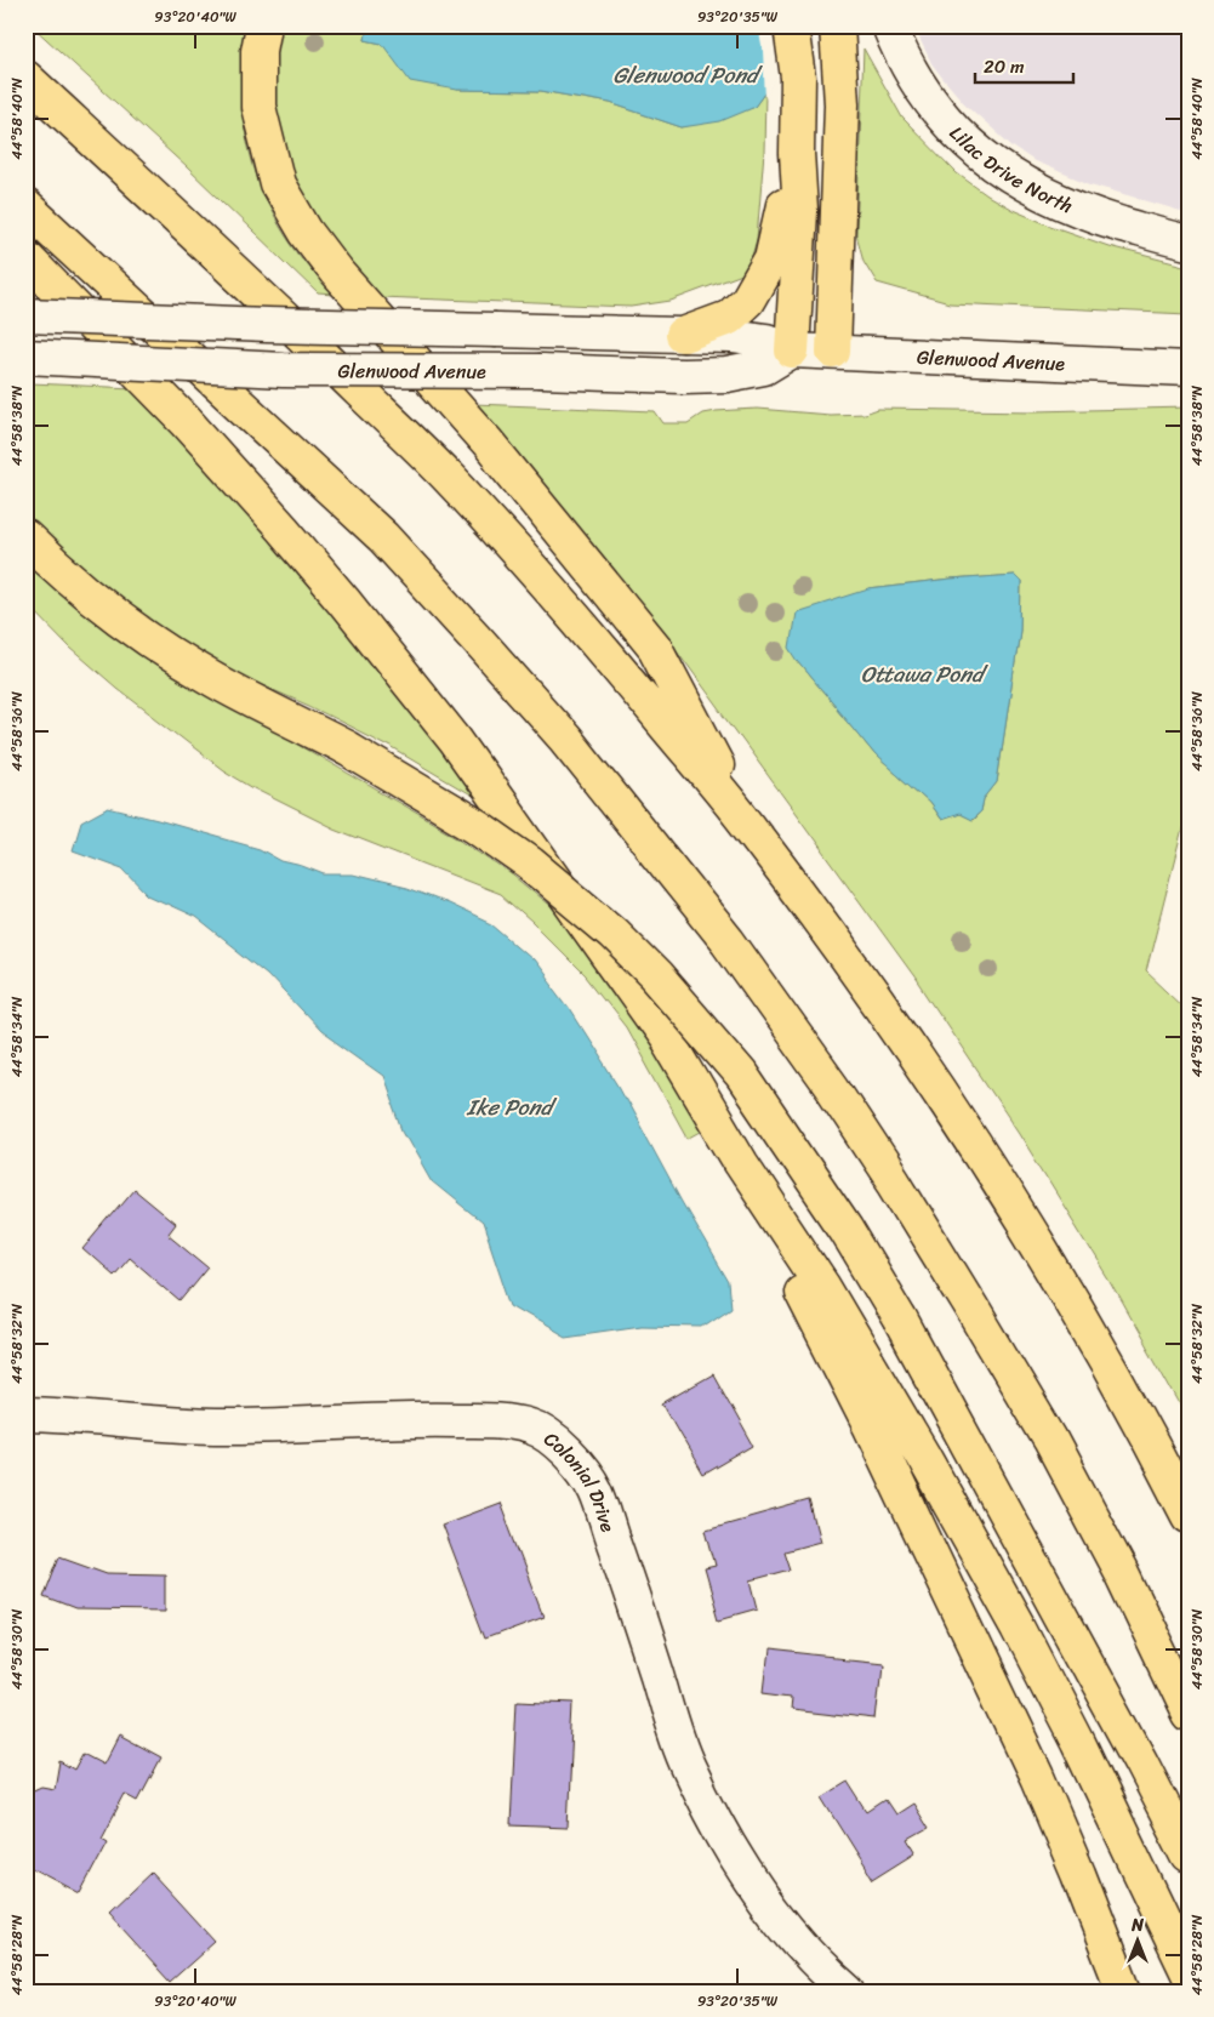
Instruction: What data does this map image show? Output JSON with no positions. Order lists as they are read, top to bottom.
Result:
{
  "streets": {
    "street": ["Lilac Drive North", "Glenwood Avenue", "Colonial Drive"]
  },
  "water": ["Glenwood Pond", "Ottawa Pond", "Ike Pond"],
  "scale_bar": "20 m",
  "north": "top",
  "coordinates": [
    "93°20'40\"W",
    "93°20'35\"W",
    "44°58'40\"N",
    "44°58'38\"N",
    "44°58'36\"N",
    "44°58'34\"N",
    "44°58'32\"N",
    "44°58'30\"N",
    "44°58'28\"N"
  ]
}
